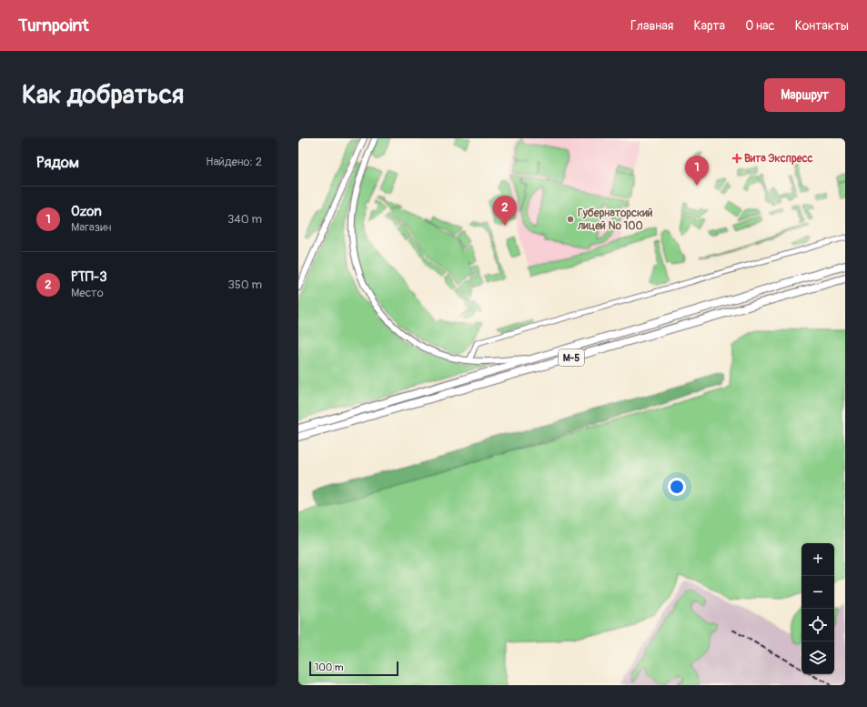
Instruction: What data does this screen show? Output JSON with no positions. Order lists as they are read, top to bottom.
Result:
{
  "streets": {
    "highway": ["М-5"]
  },
  "places": {
    "health": ["Вита Экспресс"],
    "other": ["Губернаторский лицей № 100"]
  },
  "scale_bar": "100 m",
  "page": {
    "header": "Turnpoint",
    "nav": [
      "Главная",
      "Карта",
      "О нас",
      "Контакты"
    ],
    "buttons": "Маршрут",
    "title": "Как добраться",
    "heading": ["Рядом", "Найдено: 2"],
    "pins": ["1", "2"],
    "list": [
      {
        "mark": "1",
        "name": "Ozon",
        "note": "Магазин",
        "value": "340 m"
      },
      {
        "mark": "2",
        "name": "РТП-3",
        "note": "Место",
        "value": "350 m"
      }
    ],
    "map_buttons": ["+", "−"],
    "scale": "100 m"
  }
}
